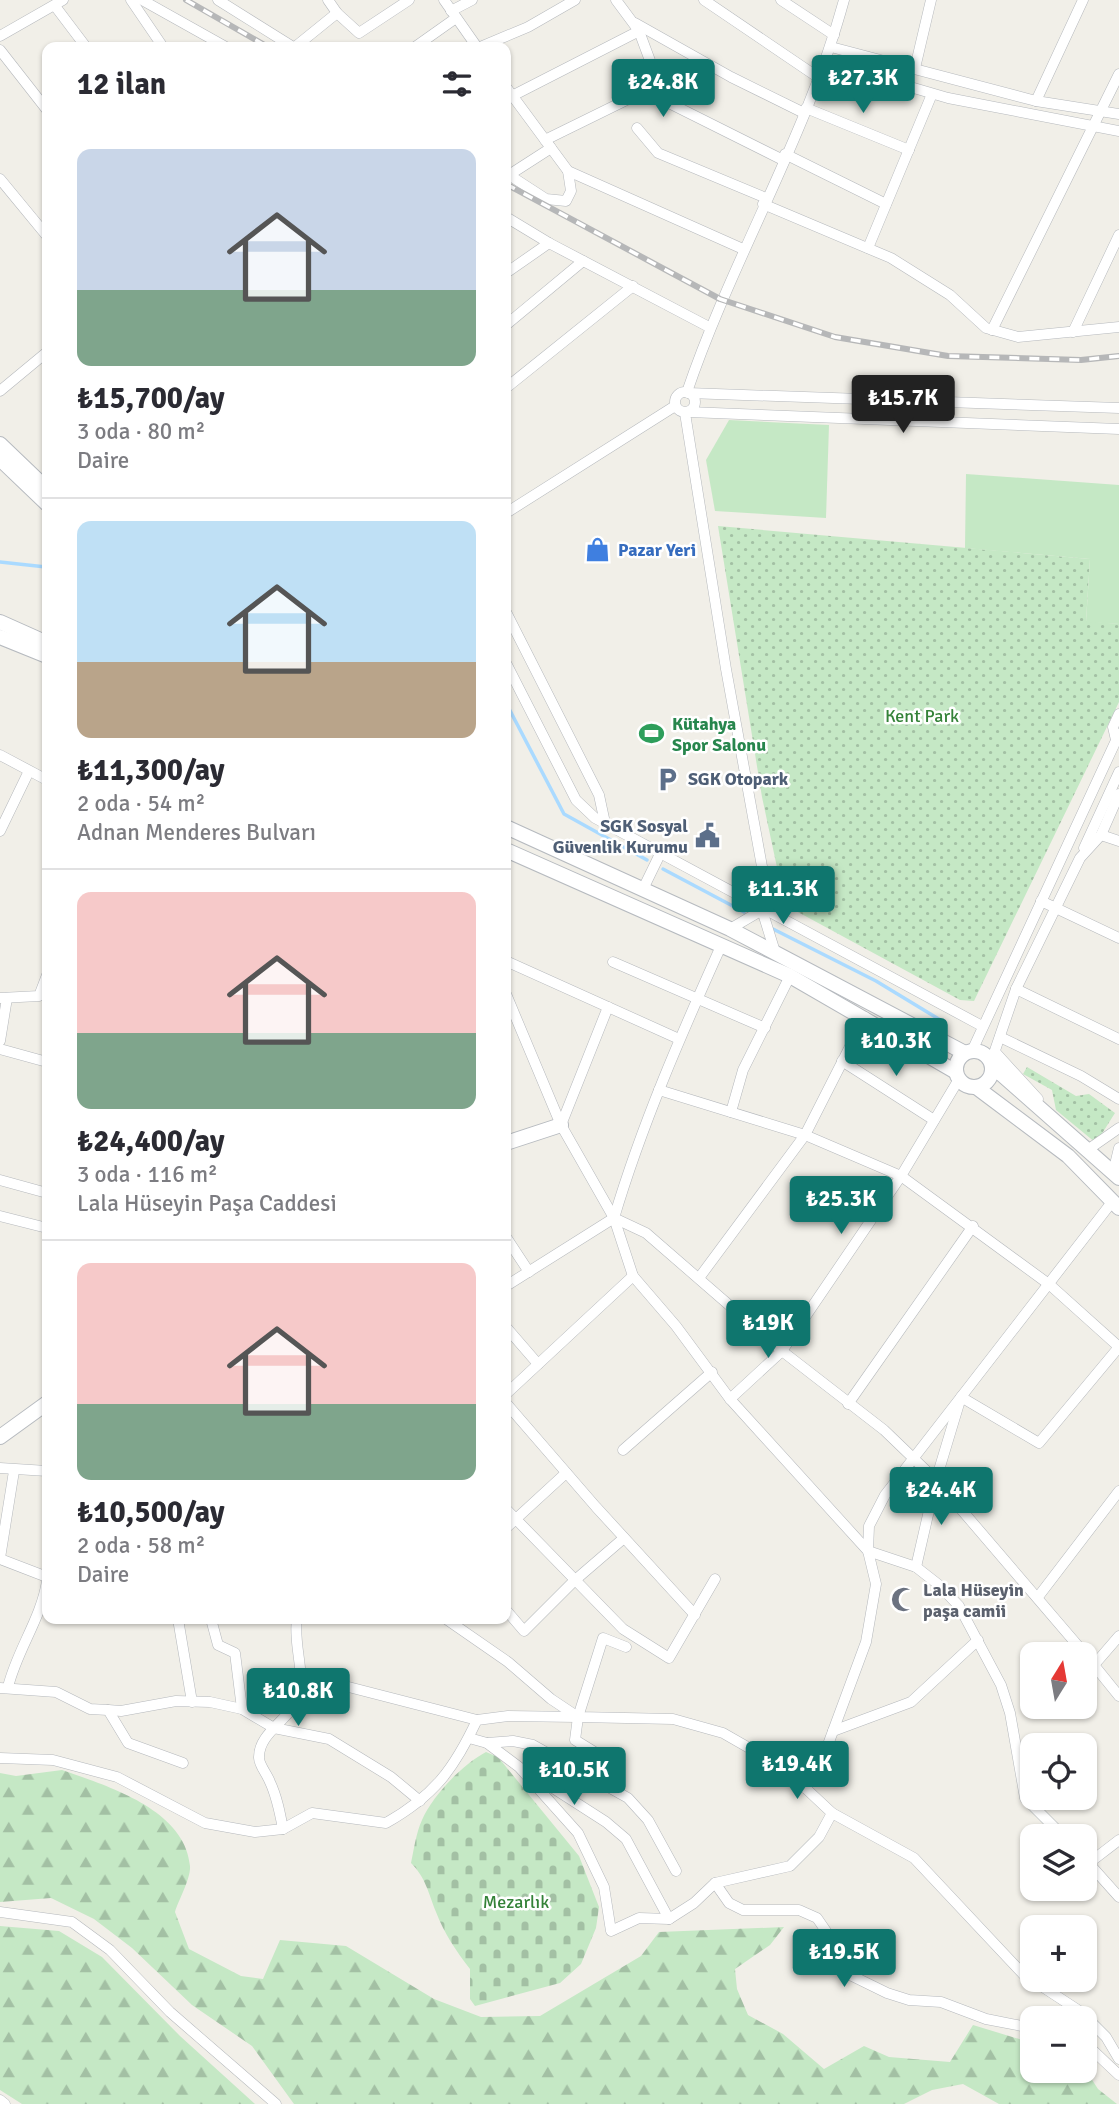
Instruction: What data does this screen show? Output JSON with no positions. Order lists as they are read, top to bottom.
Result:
{
  "parks": ["Kent Park", "Mezarlık"],
  "places": {
    "shop": ["Pazar Yeri"],
    "sports": ["Kütahya Spor Salonu"],
    "parking": ["SGK Otopark"],
    "public building": ["SGK Sosyal Güvenlik Kurumu"],
    "mosque": ["Lala Hüseyin paşa camii"]
  },
  "north": "top",
  "page": {
    "heading": "12 ilan",
    "price": [
      "₺27.3K",
      "₺24.8K",
      "₺15.7K",
      "₺11.3K",
      "₺10.3K",
      "₺25.3K",
      "₺19K",
      "₺24.4K",
      "₺10.8K",
      "₺19.4K",
      "₺10.5K",
      "₺19.5K"
    ],
    "list": [
      {
        "name": "₺15,700/ay",
        "note": "3 oda · 80 m² · Daire"
      },
      {
        "name": "₺11,300/ay",
        "note": "2 oda · 54 m² · Adnan Menderes Bulvarı"
      },
      {
        "name": "₺24,400/ay",
        "note": "3 oda · 116 m² · Lala Hüseyin Paşa Caddesi"
      },
      {
        "name": "₺10,500/ay",
        "note": "2 oda · 58 m² · Daire"
      }
    ],
    "map_buttons": ["+", "−"]
  }
}
